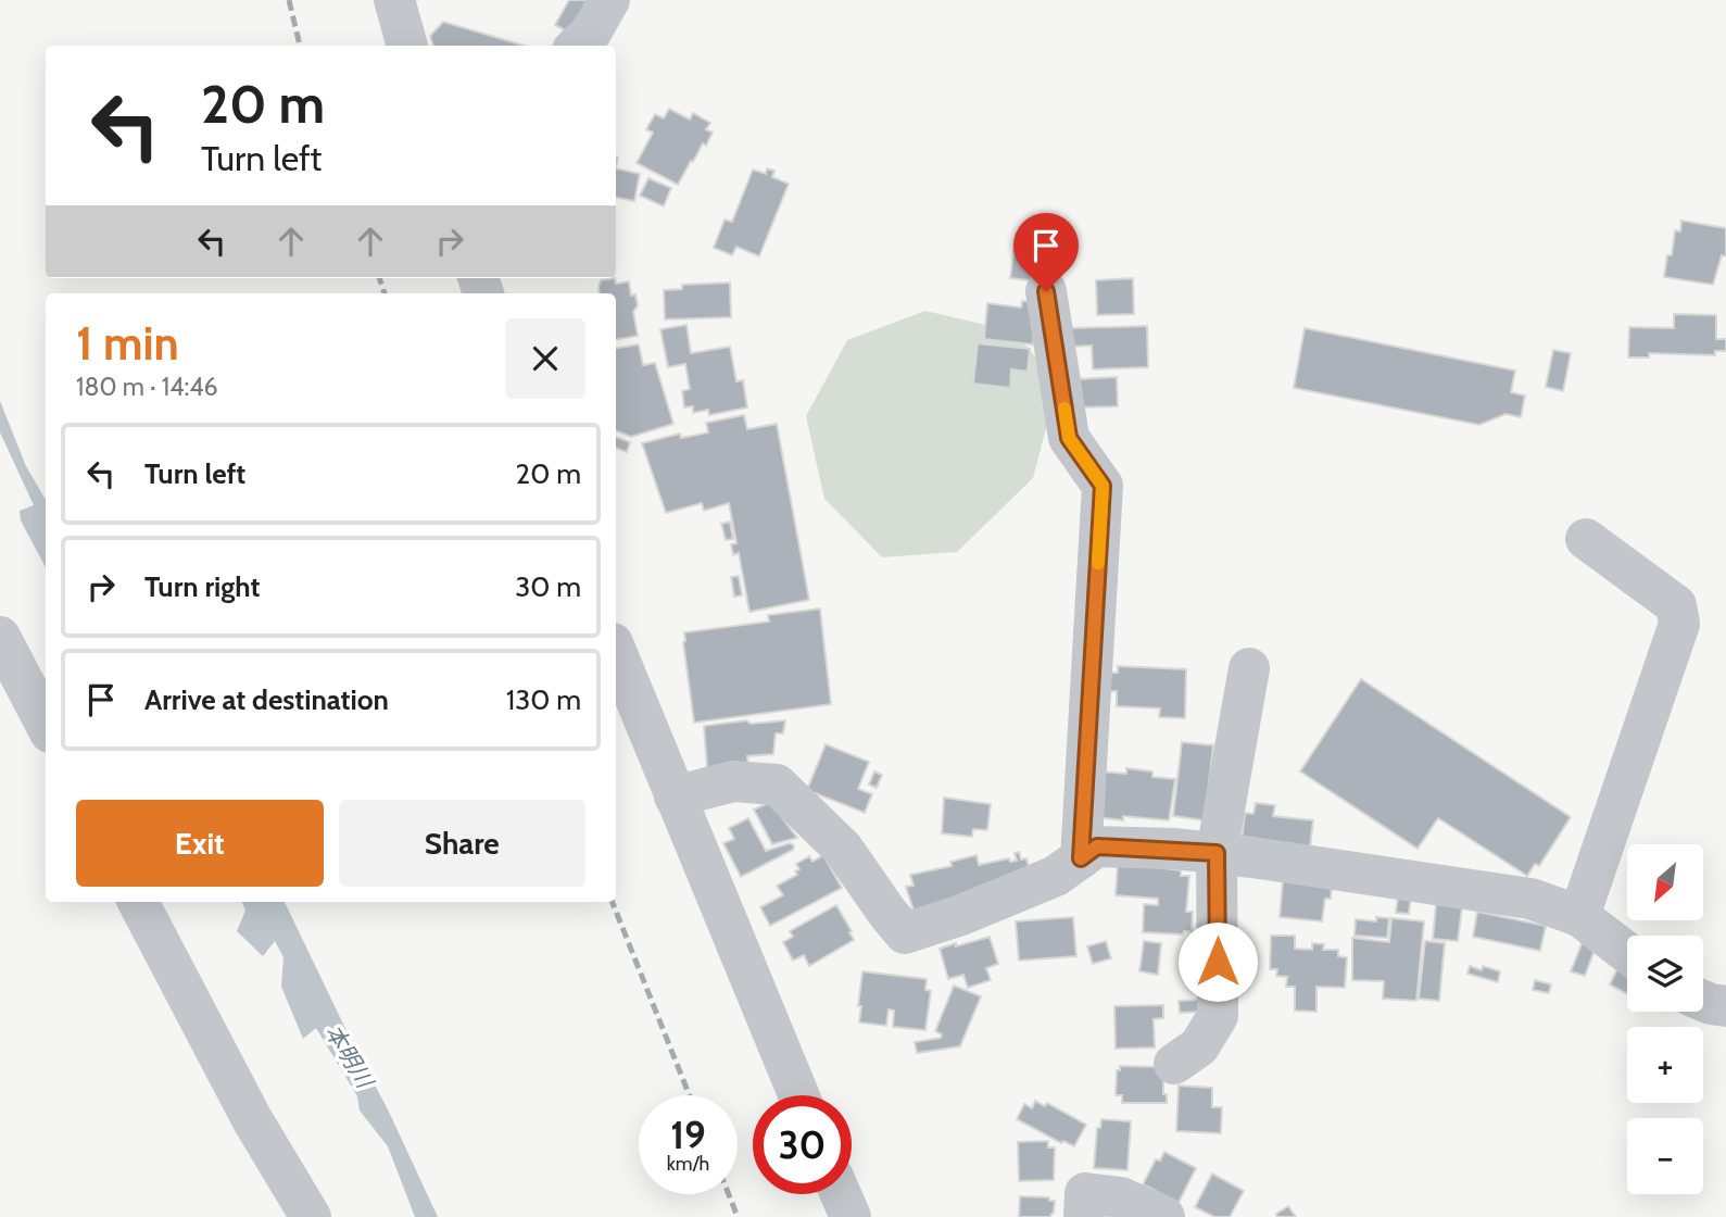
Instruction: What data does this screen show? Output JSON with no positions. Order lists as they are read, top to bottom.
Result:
{
  "water": ["本明川"],
  "north": "bottom left",
  "page": {
    "turn": ["20 m", "Turn left"],
    "heading": ["1 min", "180 m · 14:46"],
    "list": [
      {
        "name": "Turn left",
        "value": "20 m"
      },
      {
        "name": "Turn right",
        "value": "30 m"
      },
      {
        "name": "Arrive at destination",
        "value": "130 m"
      }
    ],
    "buttons": ["Exit", "Share"],
    "map_buttons": ["+", "−"],
    "speed": "19 km/h",
    "limit": "30"
  }
}
